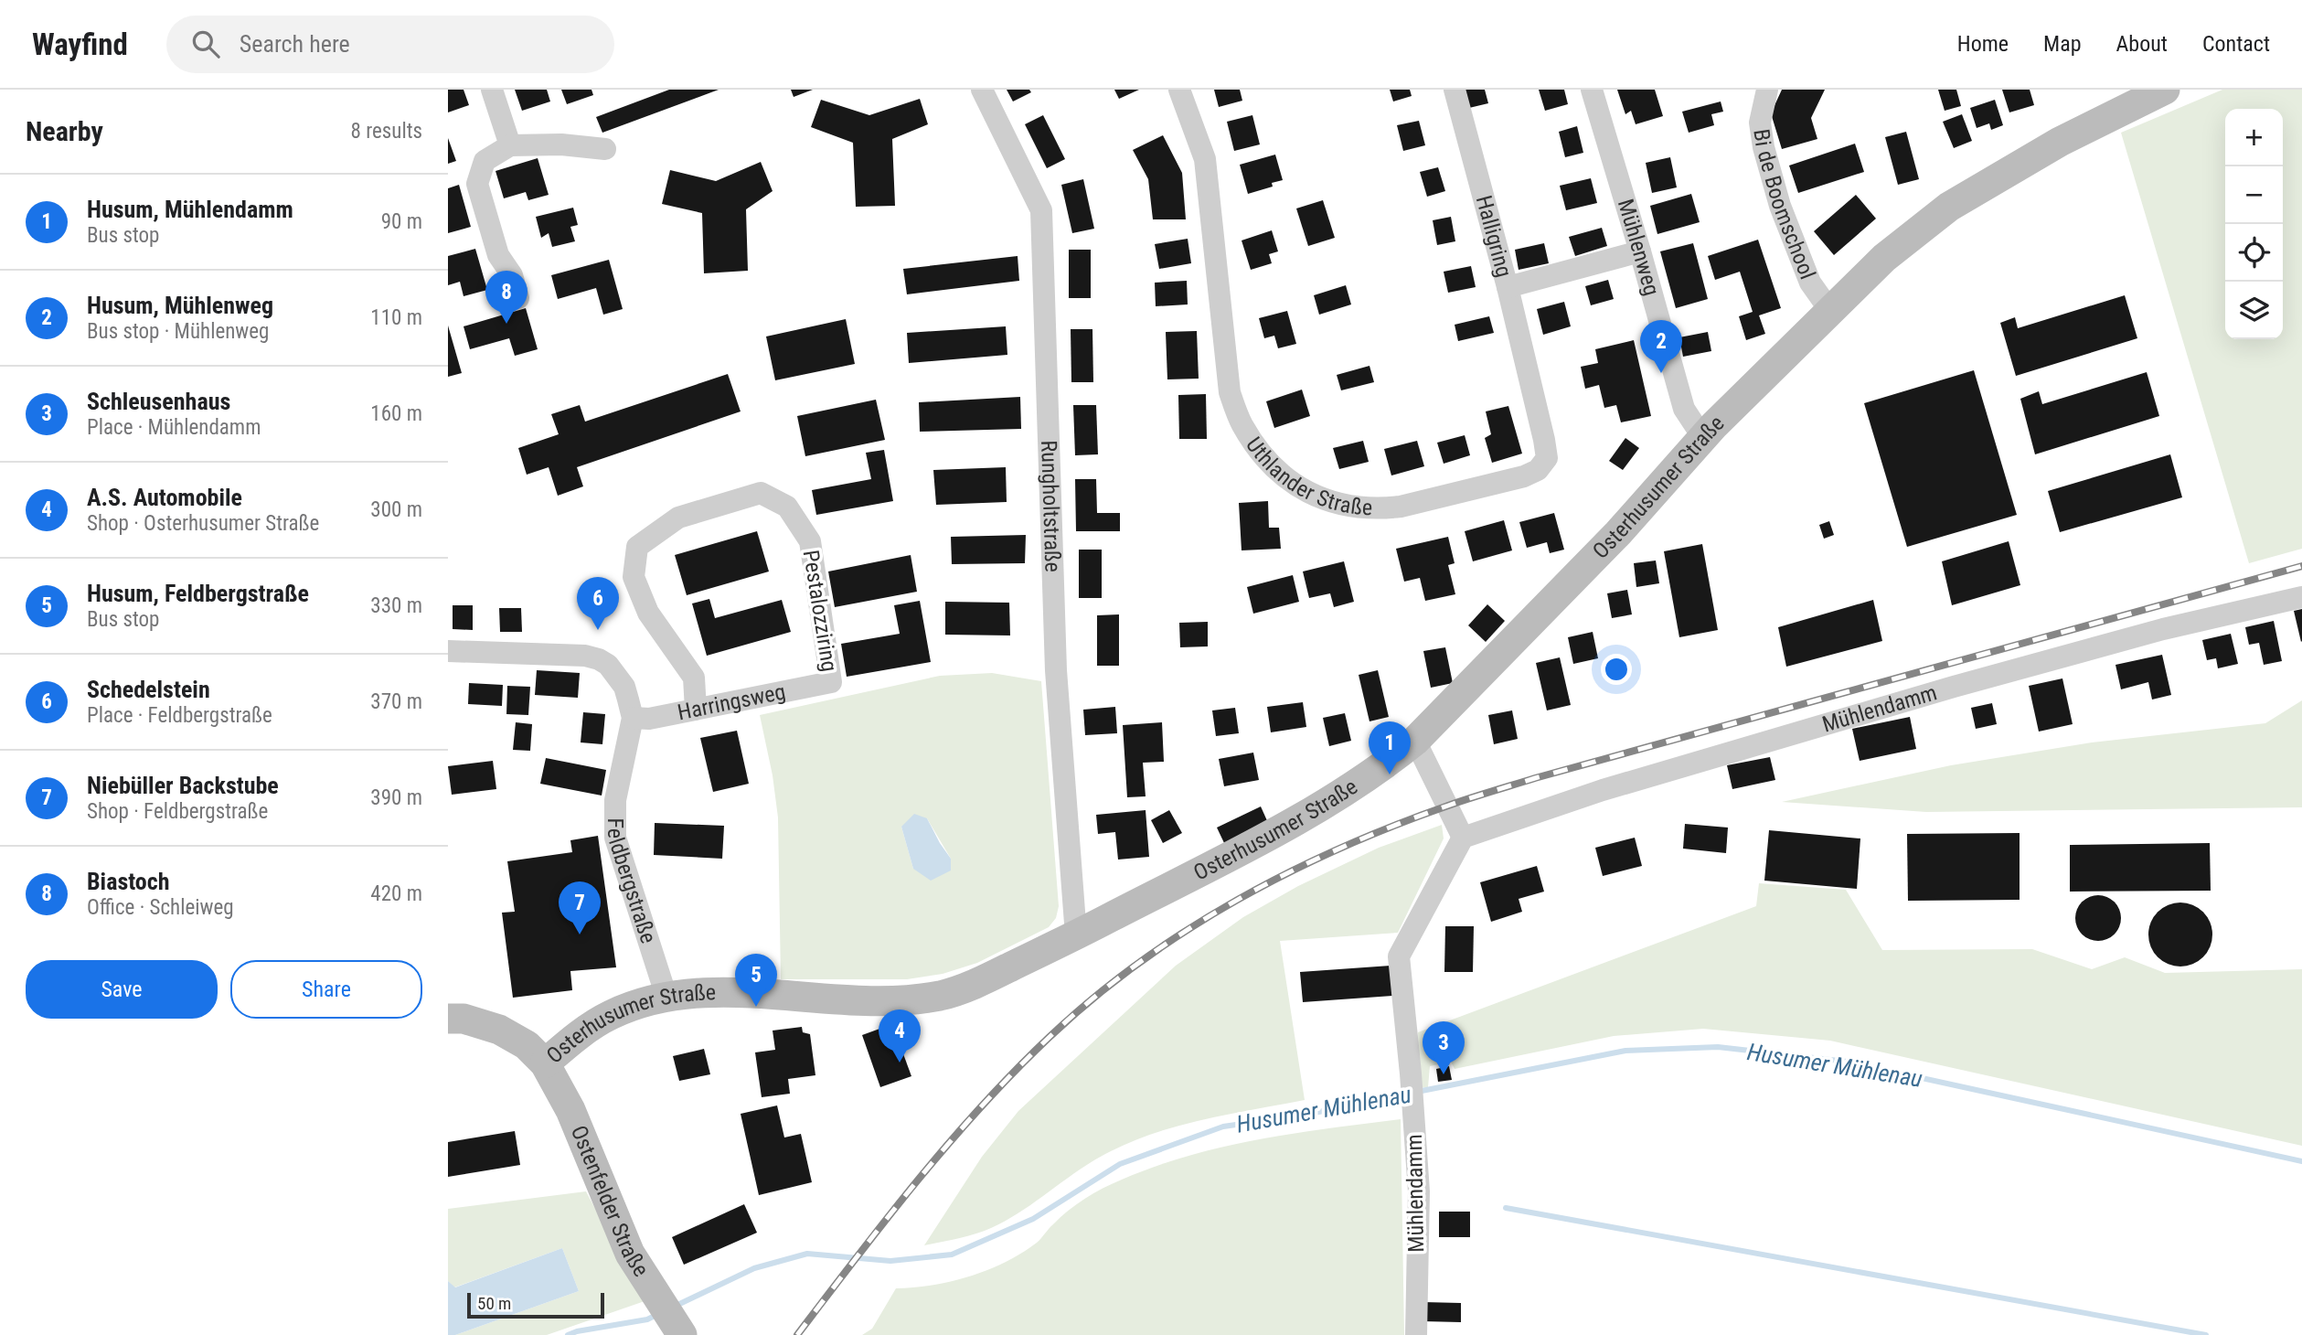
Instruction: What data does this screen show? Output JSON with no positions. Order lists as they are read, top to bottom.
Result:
{
  "streets": {
    "street": [
      "Bi de Boomschool",
      "Halligring",
      "Mühlenweg",
      "Uthlander Straße",
      "Osterhusumer Straße",
      "Rungholtstraße",
      "Pestalozziring",
      "Harringsweg",
      "Mühlendamm",
      "Feldbergstraße",
      "Ostenfelder Straße"
    ]
  },
  "crossings": [
    ["Bi de Boomschool", "Osterhusumer Straße"],
    ["Halligring", "Mühlenweg"],
    ["Halligring", "Uthlander Straße"],
    ["Mühlenweg", "Osterhusumer Straße"],
    ["Osterhusumer Straße", "Rungholtstraße"],
    ["Osterhusumer Straße", "Feldbergstraße"],
    ["Osterhusumer Straße", "Ostenfelder Straße"],
    ["Pestalozziring", "Harringsweg"],
    ["Harringsweg", "Feldbergstraße"]
  ],
  "water": ["Husumer Mühlenau"],
  "scale_bar": "50 m",
  "page": {
    "header": "Wayfind",
    "search": "Search here",
    "nav": [
      "Home",
      "Map",
      "About",
      "Contact"
    ],
    "heading": ["Nearby", "8 results"],
    "map_buttons": ["+", "−"],
    "list": [
      {
        "mark": "1",
        "name": "Husum, Mühlendamm",
        "note": "Bus stop",
        "value": "90 m"
      },
      {
        "mark": "2",
        "name": "Husum, Mühlenweg",
        "note": "Bus stop · Mühlenweg",
        "value": "110 m"
      },
      {
        "mark": "3",
        "name": "Schleusenhaus",
        "note": "Place · Mühlendamm",
        "value": "160 m"
      },
      {
        "mark": "4",
        "name": "A.S. Automobile",
        "note": "Shop · Osterhusumer Straße",
        "value": "300 m"
      },
      {
        "mark": "5",
        "name": "Husum, Feldbergstraße",
        "note": "Bus stop",
        "value": "330 m"
      },
      {
        "mark": "6",
        "name": "Schedelstein",
        "note": "Place · Feldbergstraße",
        "value": "370 m"
      },
      {
        "mark": "7",
        "name": "Niebüller Backstube",
        "note": "Shop · Feldbergstraße",
        "value": "390 m"
      },
      {
        "mark": "8",
        "name": "Biastoch",
        "note": "Office · Schleiweg",
        "value": "420 m"
      }
    ],
    "pins": [
      "8",
      "2",
      "6",
      "1",
      "7",
      "5",
      "4",
      "3"
    ],
    "buttons": ["Save", "Share"],
    "scale": "50 m"
  }
}
